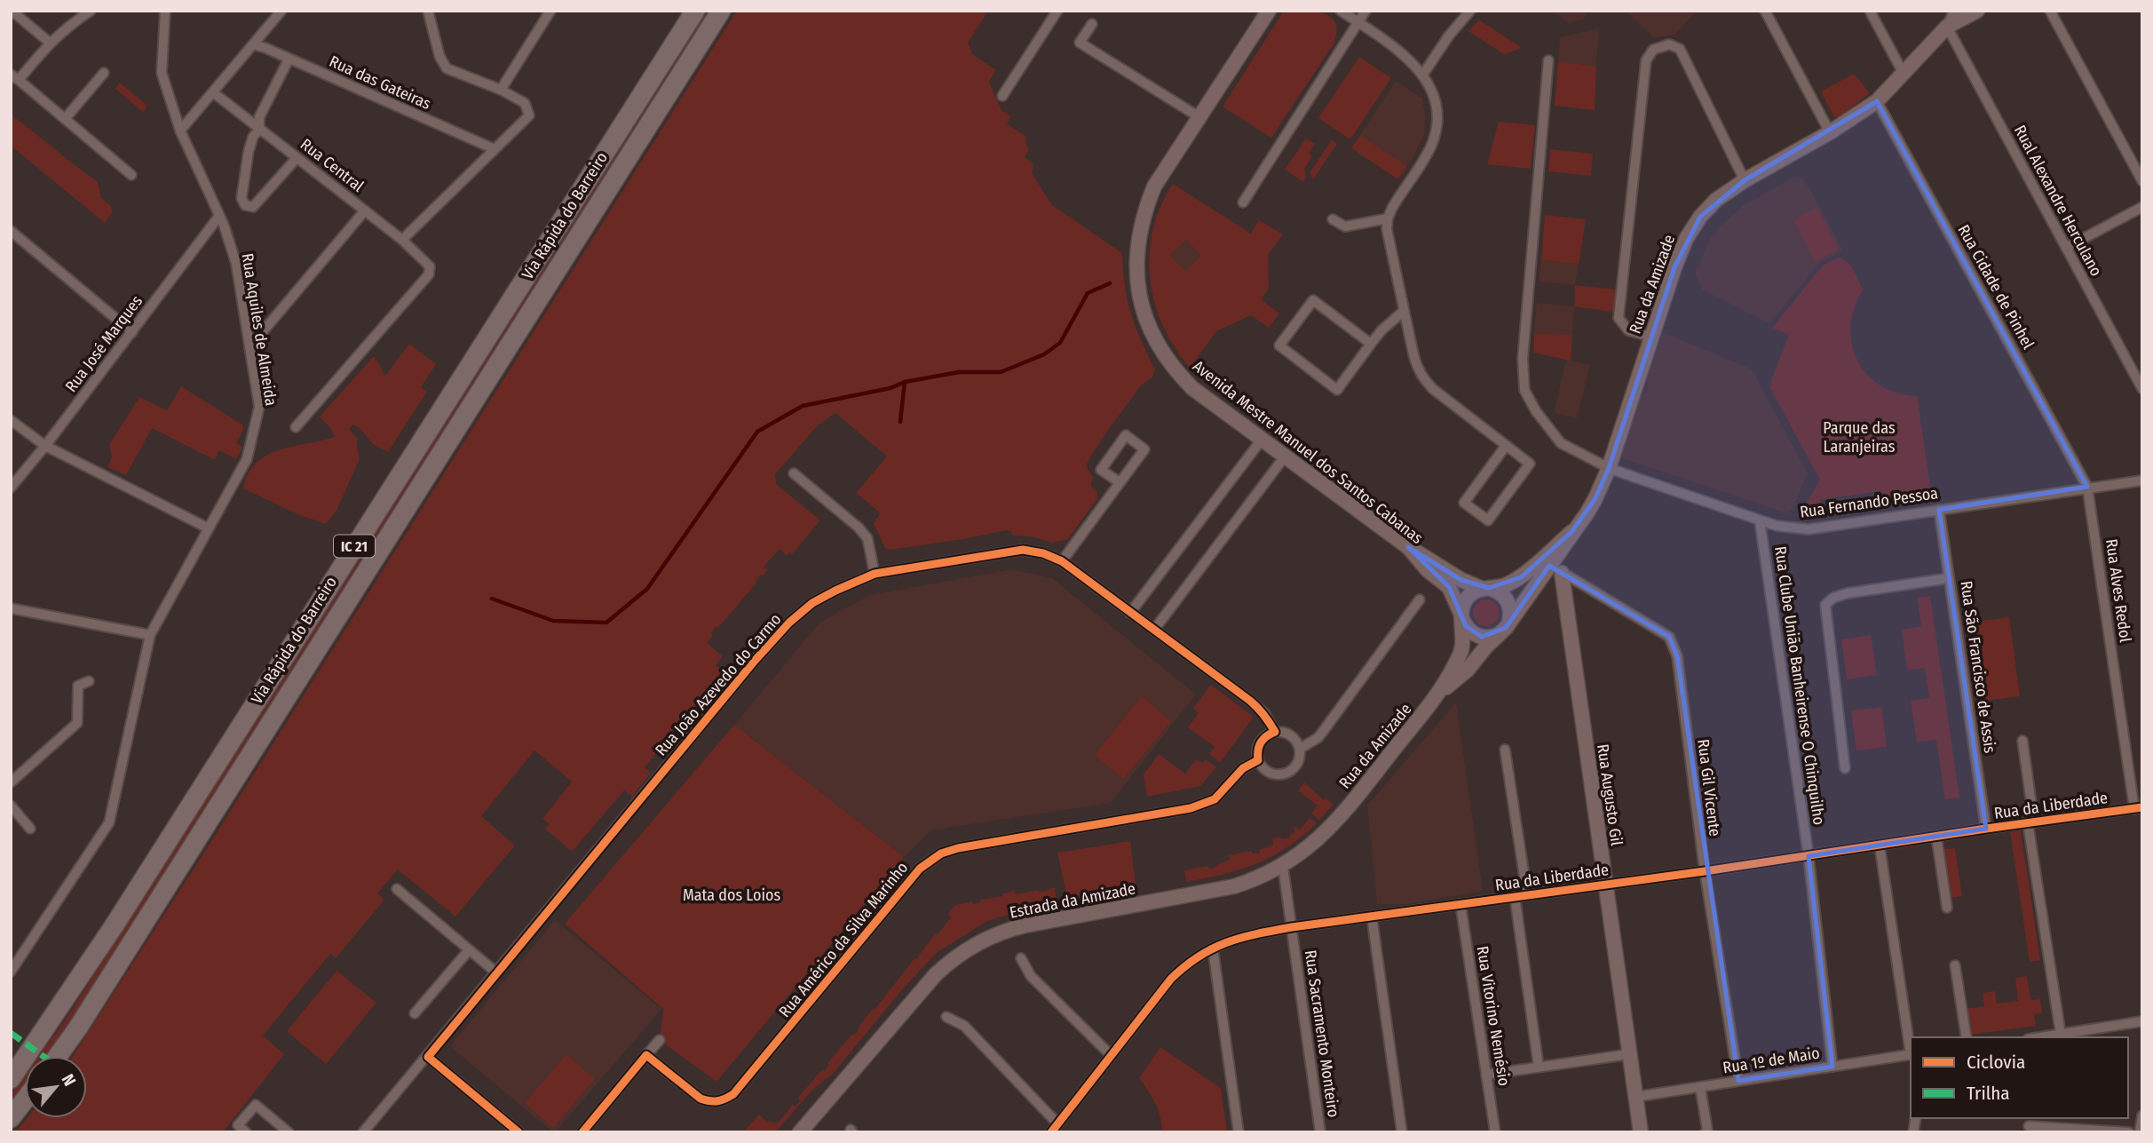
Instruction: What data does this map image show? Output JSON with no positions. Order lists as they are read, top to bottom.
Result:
{
  "streets": {
    "highway": ["Via Rápida do Barreiro", "IC 21"],
    "street": [
      "Rua das Gateiras",
      "Rua Central",
      "Rual Alexandre Herculano",
      "Rua da Amizade",
      "Rua Cidade de Pinhel",
      "Rua Aquiles de Almeida",
      "Rua José Marques",
      "Avenida Mestre Manuel dos Santos Cabanas",
      "Rua Fernando Pessoa",
      "Rua Alves Redol",
      "Rua São Francisco de Assis",
      "Rua João Azevedo do Carmo",
      "Rua Clube União Banheirense O Chinquilho",
      "Rua Gil Vicente",
      "Rua Augusto Gil",
      "Rua da Liberdade",
      "Estrada da Amizade",
      "Rua Américo da Silva Marinho",
      "Rua Vitorino Nemésio",
      "Rua Sacramento Monteiro",
      "Rua 1º de Maio"
    ]
  },
  "crossings": [
    ["Rual Alexandre Herculano", "Rua da Amizade"],
    ["Rua da Amizade", "Rua Cidade de Pinhel"],
    ["Rua da Amizade", "Avenida Mestre Manuel dos Santos Cabanas"],
    ["Rua da Amizade", "Rua Fernando Pessoa"],
    ["Rua da Amizade", "Rua Gil Vicente"],
    ["Rua da Amizade", "Rua Augusto Gil"],
    ["Rua da Amizade", "Estrada da Amizade"],
    ["Rua Cidade de Pinhel", "Rua Fernando Pessoa"],
    ["Rua Cidade de Pinhel", "Rua Alves Redol"],
    ["Rua Aquiles de Almeida", "Rua José Marques"],
    ["Rua Fernando Pessoa", "Rua Alves Redol"],
    ["Rua Fernando Pessoa", "Rua São Francisco de Assis"],
    ["Rua Fernando Pessoa", "Rua Clube União Banheirense O Chinquilho"],
    ["Rua Alves Redol", "Rua da Liberdade"],
    ["Rua São Francisco de Assis", "Rua da Liberdade"],
    ["Rua João Azevedo do Carmo", "Rua Américo da Silva Marinho"],
    ["Rua Clube União Banheirense O Chinquilho", "Rua da Liberdade"],
    ["Rua Clube União Banheirense O Chinquilho", "Rua 1º de Maio"],
    ["Rua Gil Vicente", "Rua Augusto Gil"],
    ["Rua Gil Vicente", "Rua da Liberdade"],
    ["Rua Gil Vicente", "Rua 1º de Maio"],
    ["Rua Augusto Gil", "Rua da Liberdade"],
    ["Rua Augusto Gil", "Rua 1º de Maio"],
    ["Rua da Liberdade", "Rua Vitorino Nemésio"],
    ["Rua da Liberdade", "Rua Sacramento Monteiro"],
    ["Estrada da Amizade", "Rua Sacramento Monteiro"]
  ],
  "parks": ["Parque das Laranjeiras", "Mata dos Loios"],
  "legend": ["Ciclovia", "Trilha"],
  "north": "top right"
}
